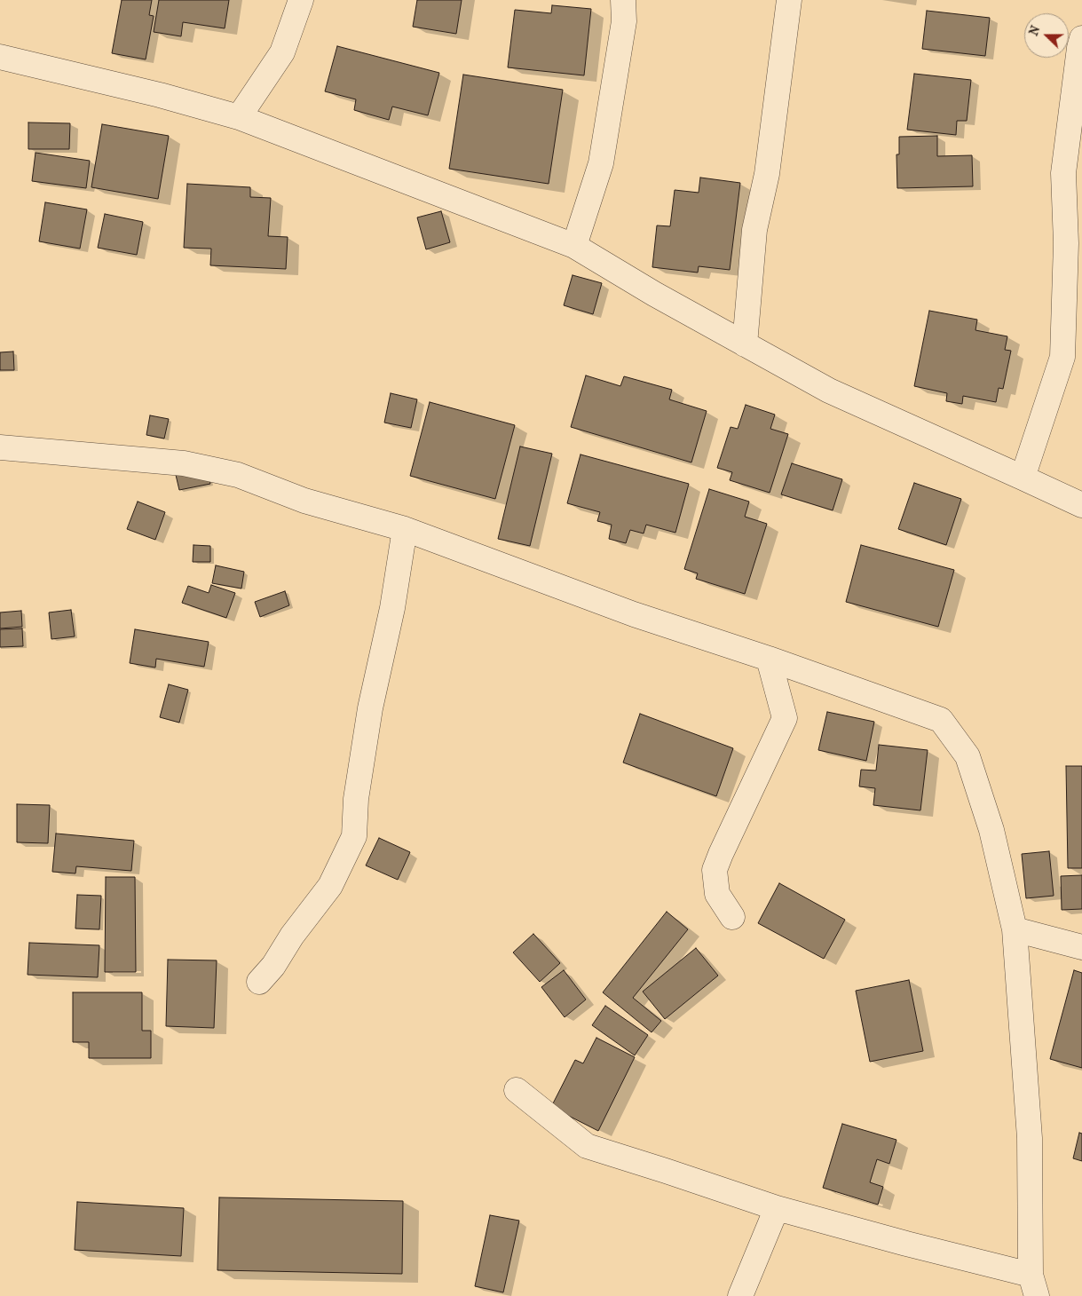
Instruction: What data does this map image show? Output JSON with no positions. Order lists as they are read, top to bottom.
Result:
{
  "north": "left"
}
